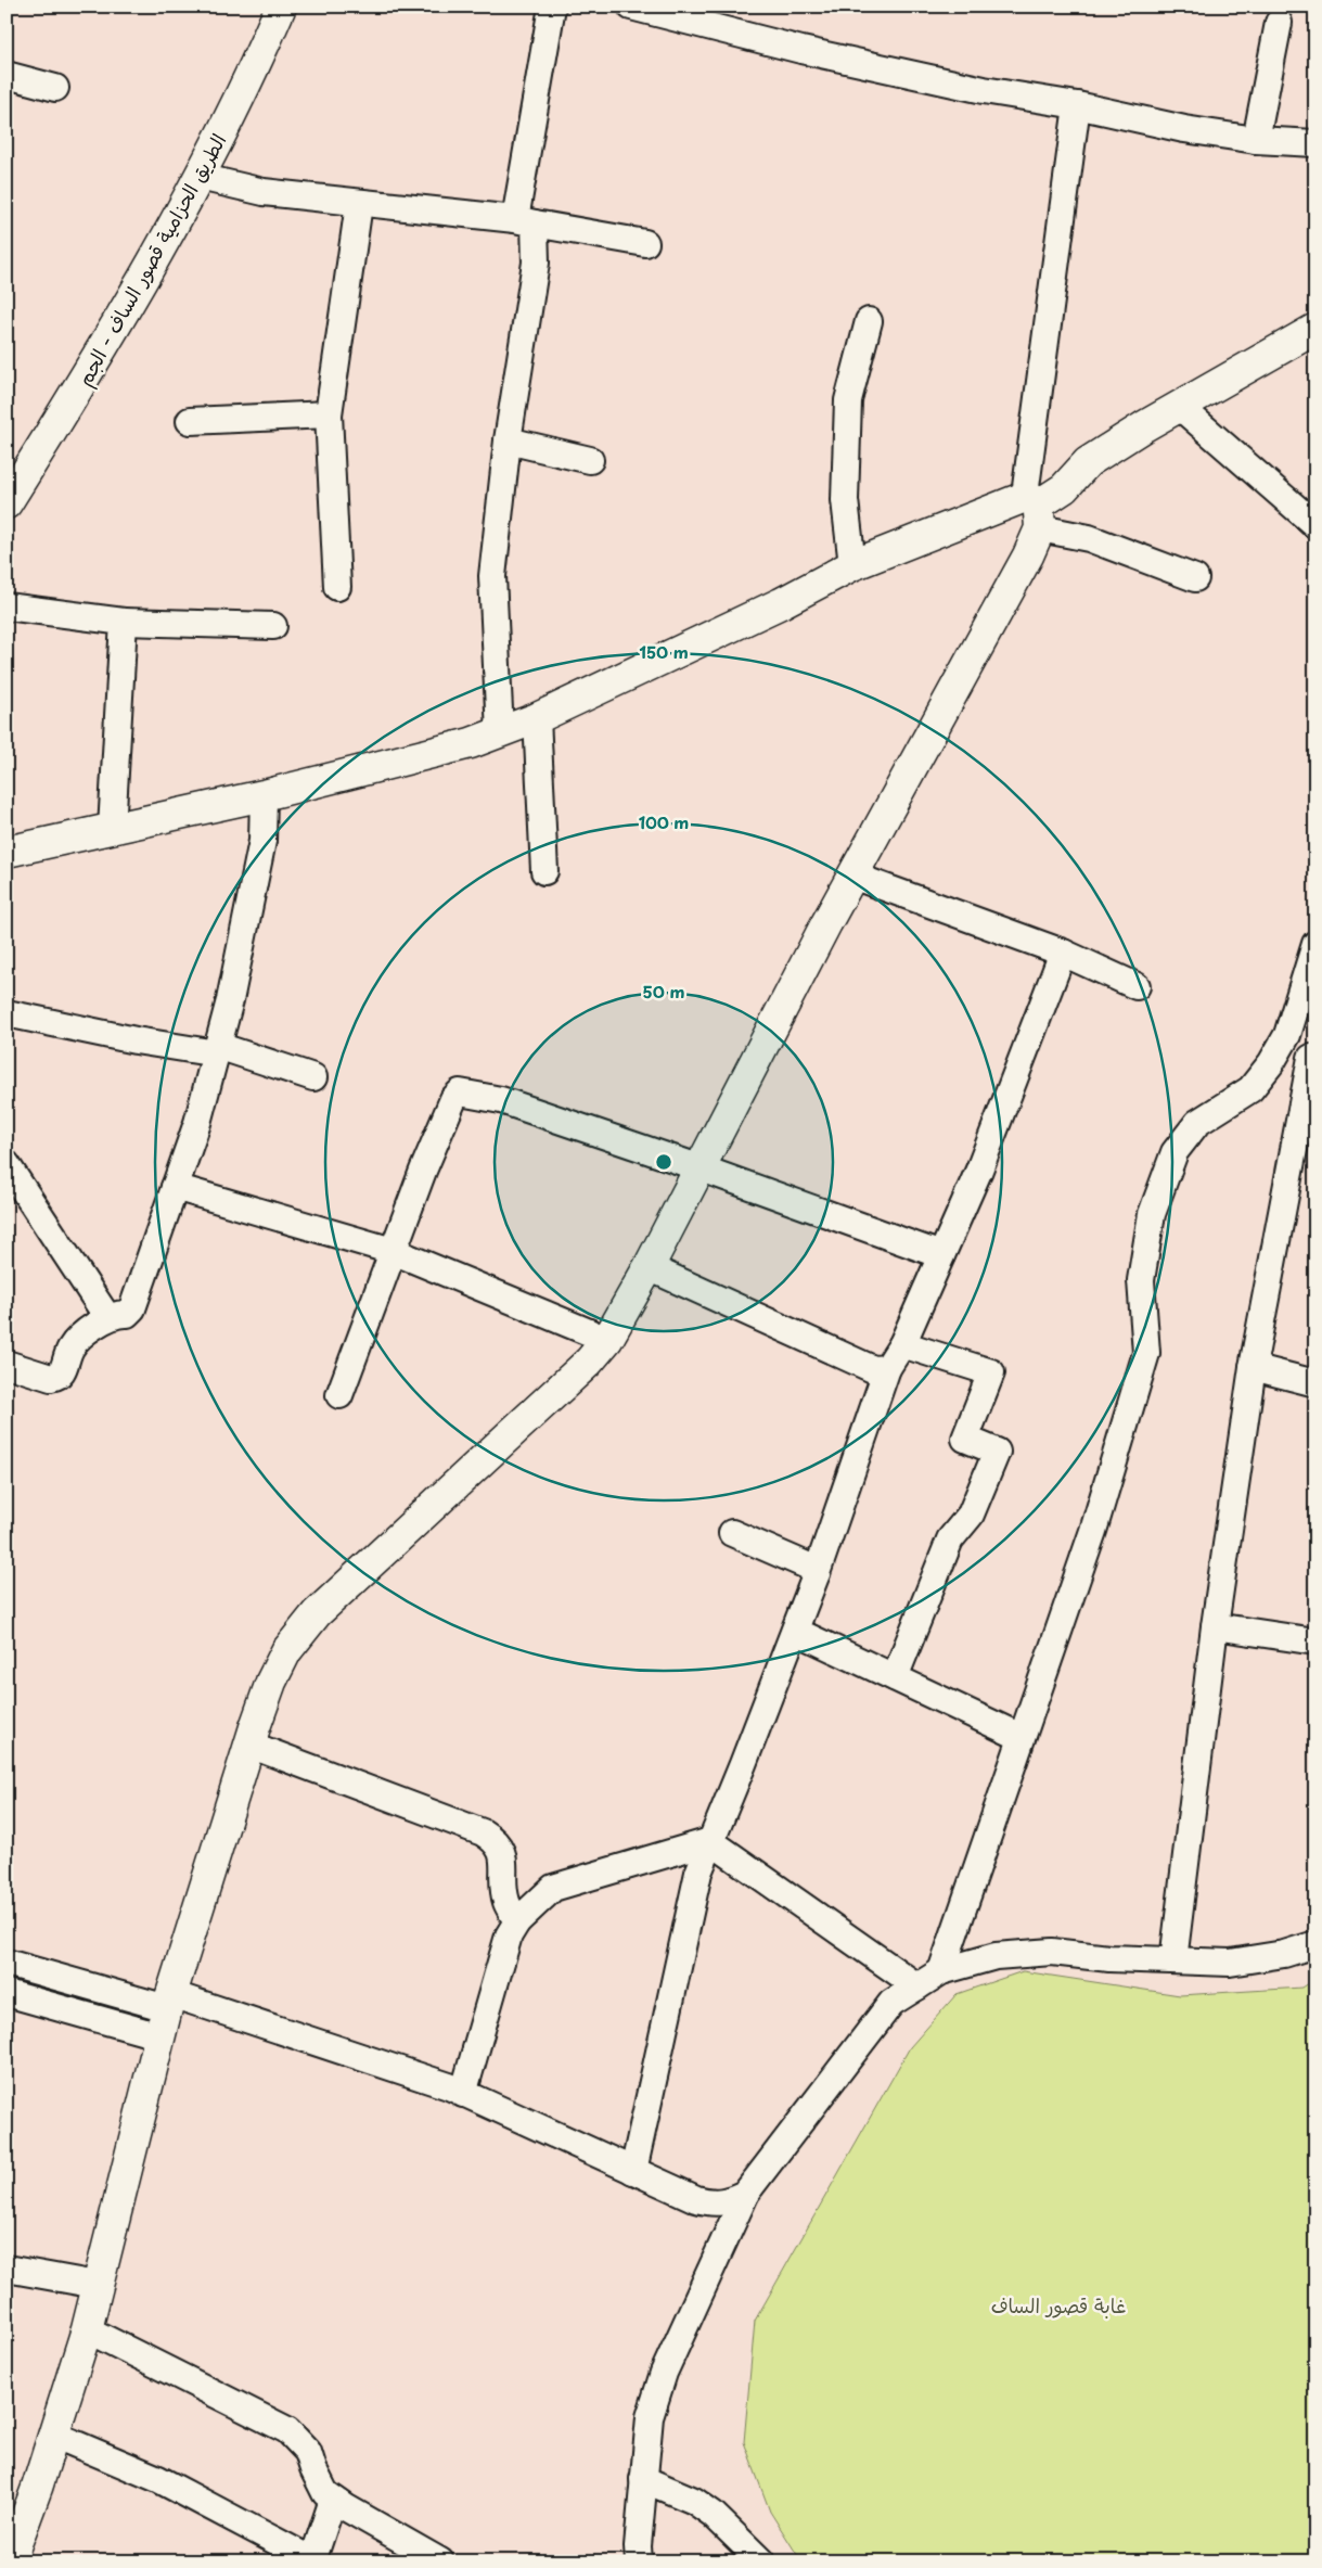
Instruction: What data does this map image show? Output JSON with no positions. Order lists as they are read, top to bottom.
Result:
{
  "streets": {
    "street": ["الطريق الحزامية قصور الساف - الجم"]
  },
  "parks": ["غابة قصور الساف"],
  "rings": ["150 m", "100 m", "50 m"]
}
